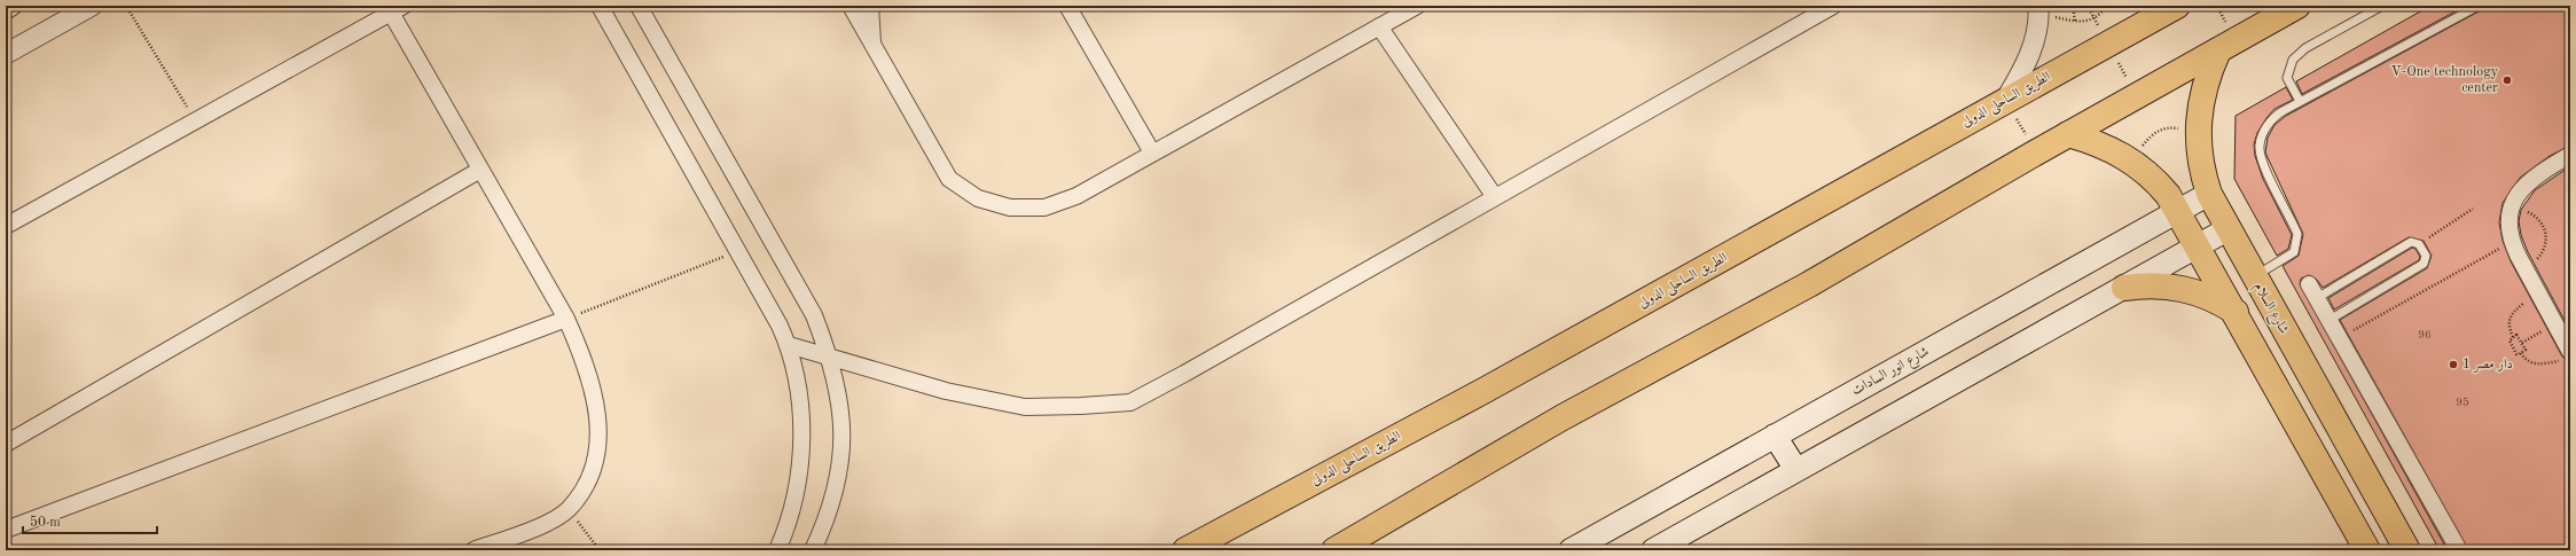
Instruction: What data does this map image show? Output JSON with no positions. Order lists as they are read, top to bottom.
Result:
{
  "streets": {
    "main road": ["الطريق الساحلى الدولى", "شارع السلام", "شارع انور السادات"]
  },
  "crossings": [
    ["شارع السلام", "شارع انور السادات"]
  ],
  "places": ["V-One technology center", "دار مصر 1"],
  "house_numbers": ["96", "95"],
  "scale_bar": "50 m"
}
